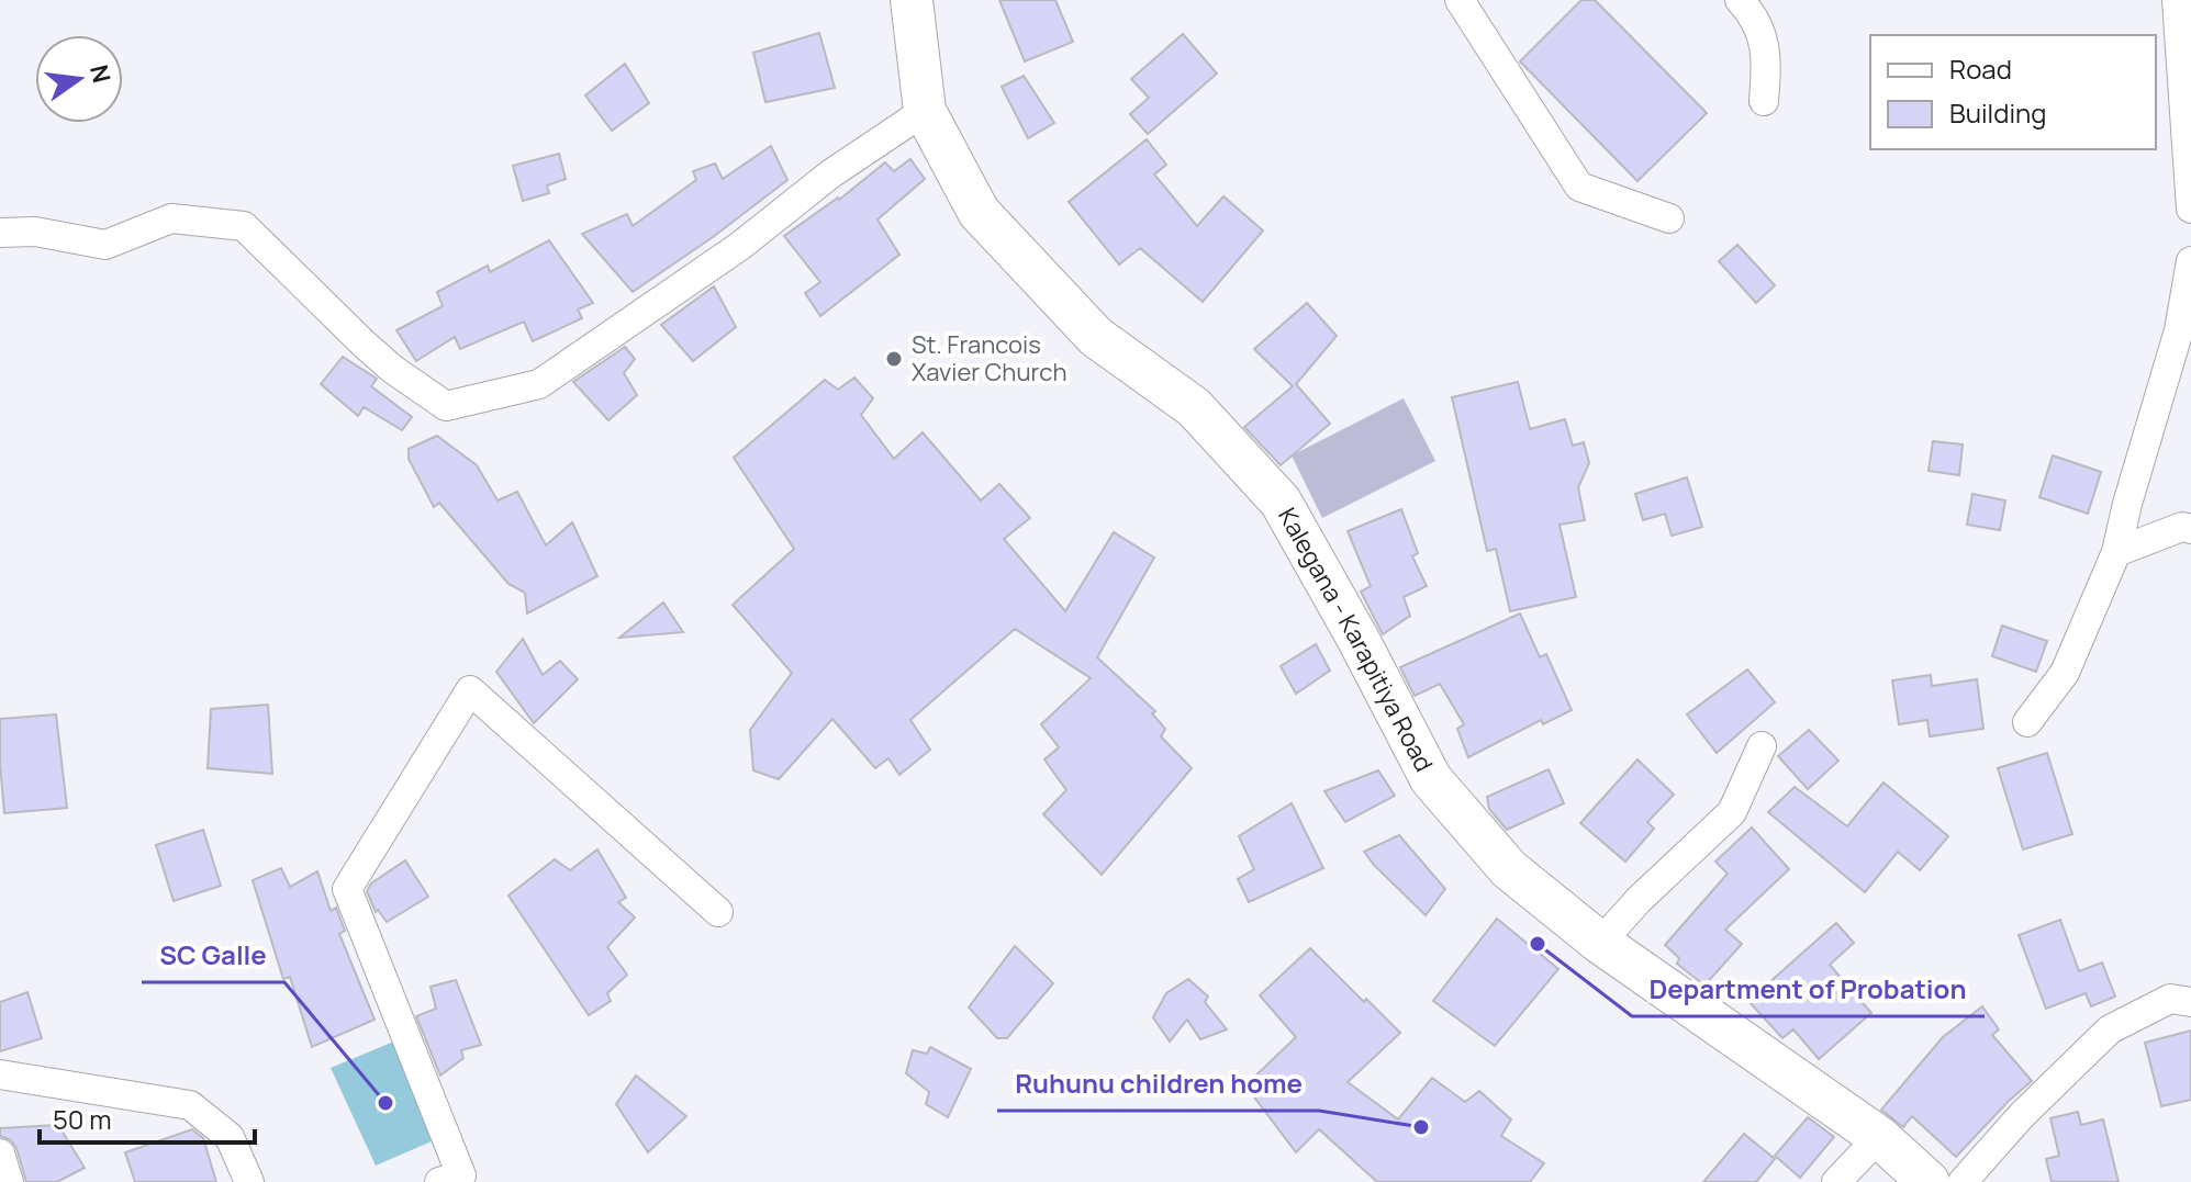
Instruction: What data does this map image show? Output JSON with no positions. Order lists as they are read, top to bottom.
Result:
{
  "streets": {
    "main road": ["Kalegana - Karapitiya Road"]
  },
  "places": [
    "St. Francois Xavier Church",
    "Department of Probation",
    "SC Galle",
    "Ruhunu children home"
  ],
  "legend": ["Road", "Building"],
  "scale_bar": "50 m",
  "north": "right"
}
